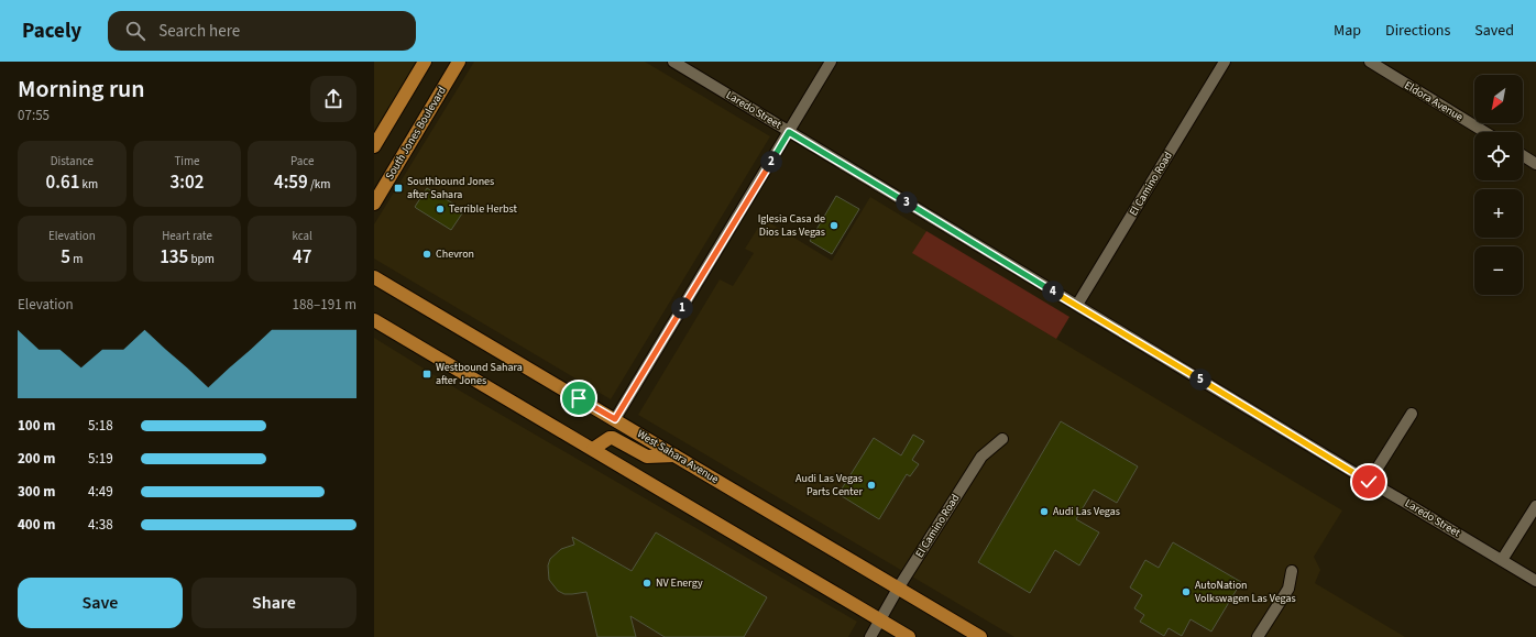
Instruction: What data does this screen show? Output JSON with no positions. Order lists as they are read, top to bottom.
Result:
{
  "streets": {
    "main road": ["South Jones Boulevard", "West Sahara Avenue"],
    "street": ["Eldora Avenue", "Laredo Street", "El Camino Road"]
  },
  "crossings": [
    ["Laredo Street", "El Camino Road"],
    ["El Camino Road", "West Sahara Avenue"]
  ],
  "places": {
    "transit": ["Southbound Jones after Sahara", "Westbound Sahara after Jones"],
    "other": [
      "Terrible Herbst",
      "Iglesia Casa de Dios Las Vegas",
      "Chevron",
      "Audi Las Vegas Parts Center",
      "Audi Las Vegas",
      "NV Energy",
      "AutoNation Volkswagen Las Vegas"
    ]
  },
  "north": "bottom left",
  "page": {
    "header": "Pacely",
    "search": "Search here",
    "nav": ["Map", "Directions", "Saved"],
    "heading": ["Morning run", "07:55"],
    "map_buttons": ["+", "−"],
    "stats": [
      ["Distance", "0.61 km"],
      ["Time", "3:02"],
      ["Pace", "4:59 /km"],
      ["Elevation", "5 m"],
      ["Heart rate", "135 bpm"],
      ["kcal", "47"]
    ],
    "pins": [
      "2",
      "3",
      "4",
      "1",
      "5"
    ],
    "chart": ["Elevation", "188–191 m"],
    "list": [
      {
        "name": "100 m",
        "note": "5:18"
      },
      {
        "name": "200 m",
        "note": "5:19"
      },
      {
        "name": "300 m",
        "note": "4:49"
      },
      {
        "name": "400 m",
        "note": "4:38"
      }
    ],
    "buttons": ["Save", "Share"]
  }
}
